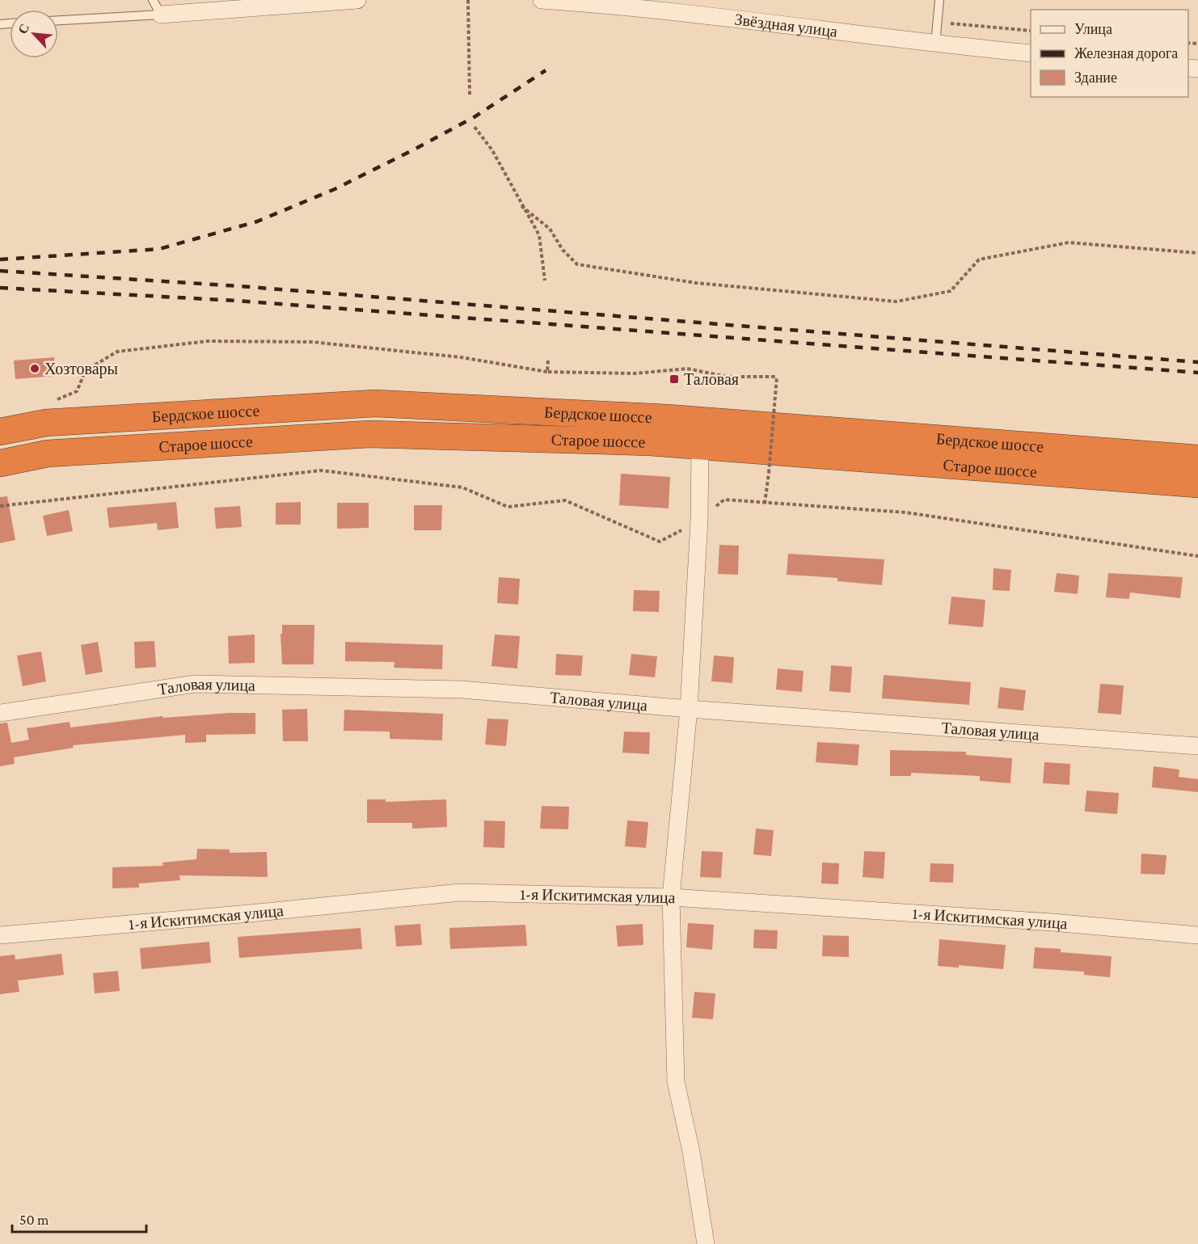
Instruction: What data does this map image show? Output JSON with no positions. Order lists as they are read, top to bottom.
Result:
{
  "streets": {
    "highway": ["Бердское шоссе", "Старое шоссе"],
    "street": ["Звёздная улица", "Таловая улица", "1-я Искитимская улица"]
  },
  "places": {
    "other": ["Хозтовары"],
    "transit": ["Таловая"]
  },
  "legend": ["Улица", "Железная дорога", "Здание"],
  "scale_bar": "50 m",
  "north": "top left"
}
